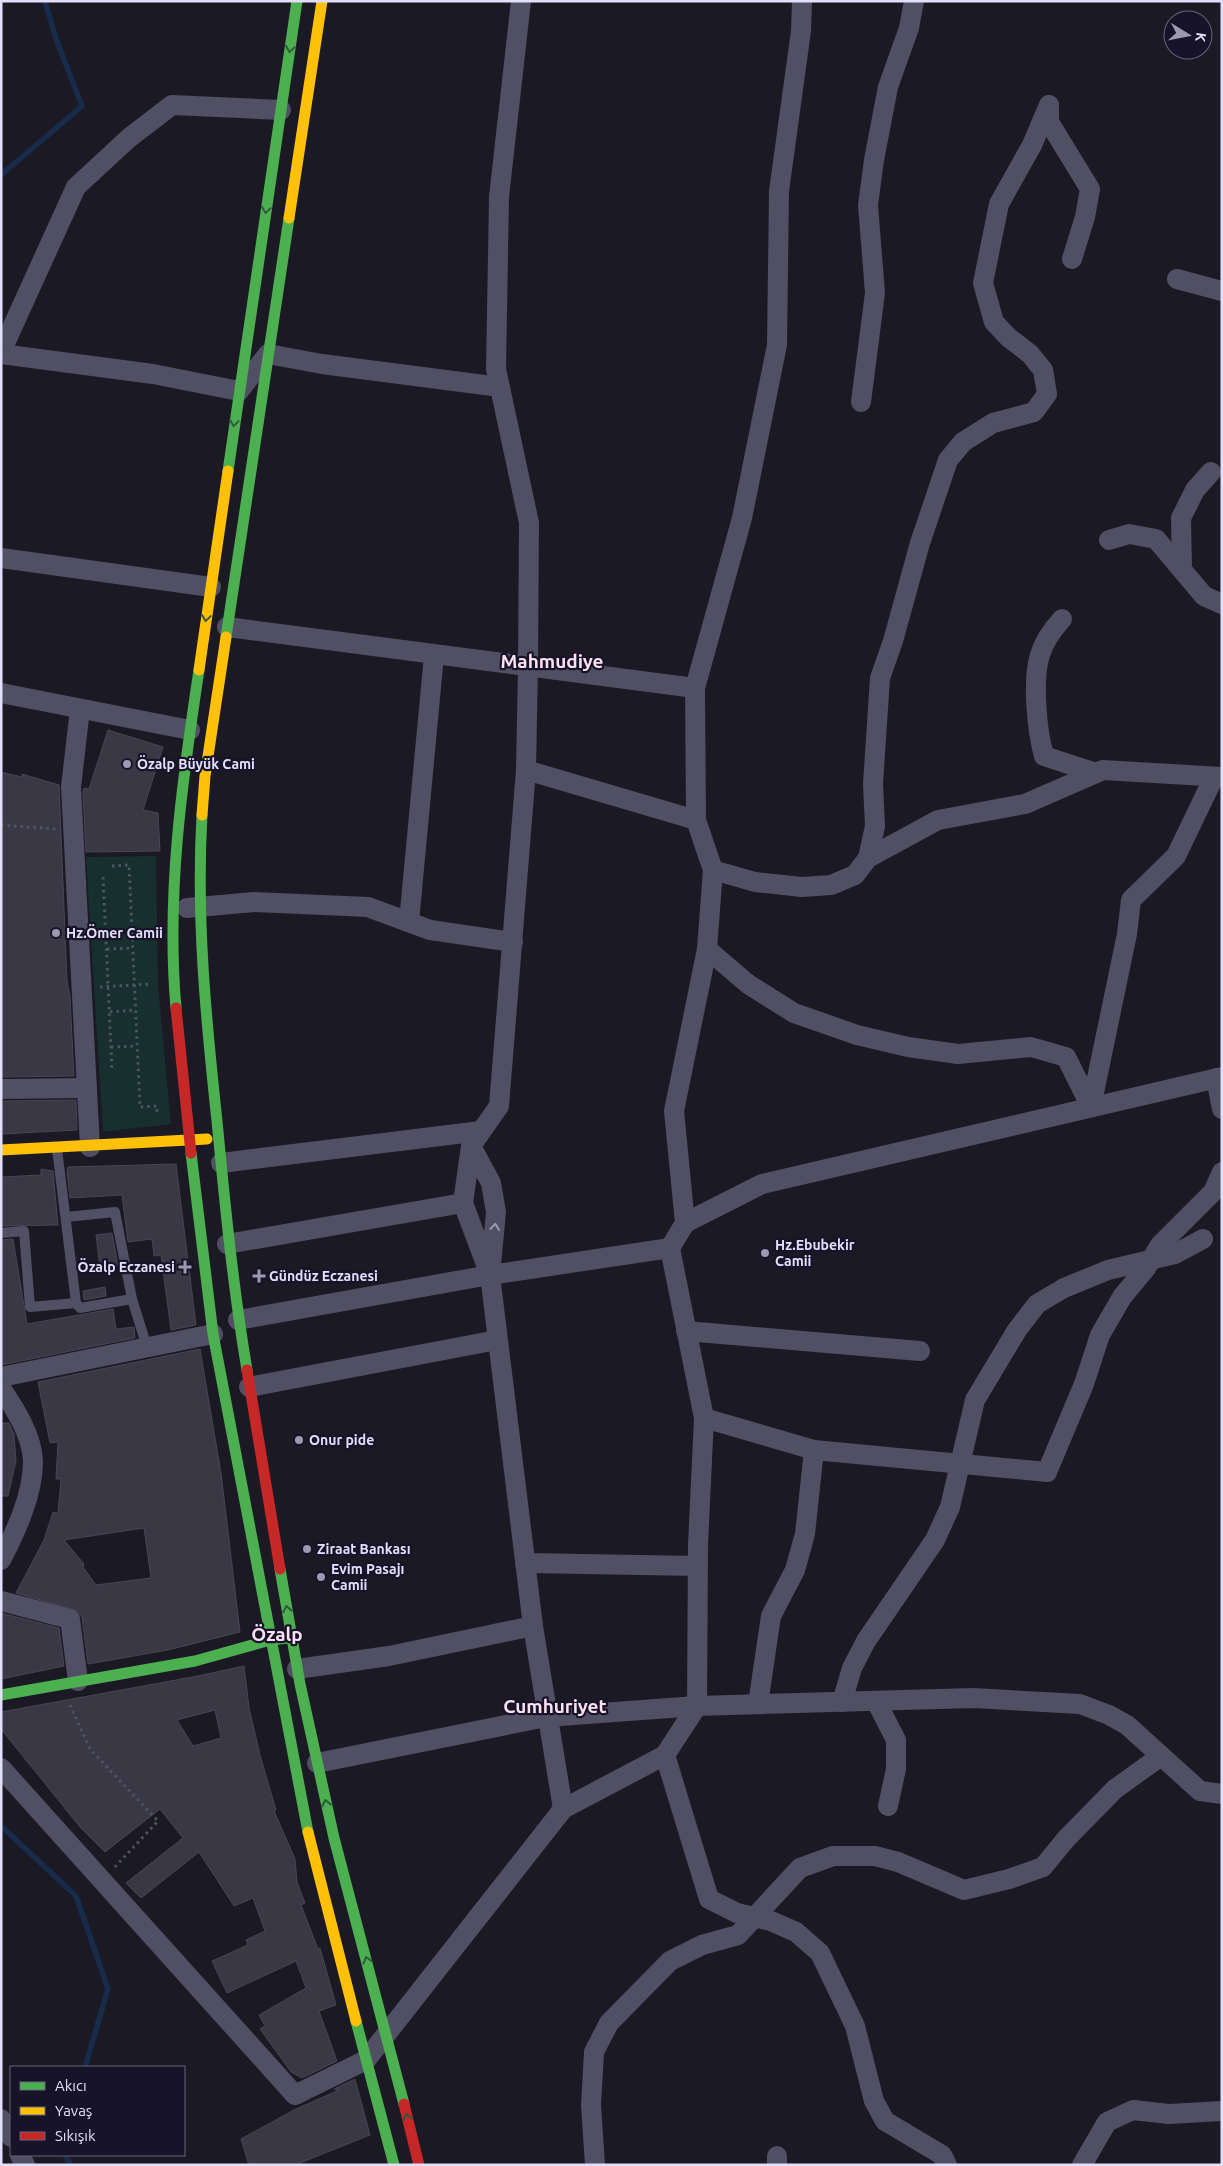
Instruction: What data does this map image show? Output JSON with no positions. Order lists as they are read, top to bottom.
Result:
{
  "districts": ["Mahmudiye", "Özalp", "Cumhuriyet"],
  "places": {
    "other": [
      "Özalp Büyük Cami",
      "Hz.Ömer Camii",
      "Hz.Ebubekir Camii",
      "Onur pide",
      "Ziraat Bankası",
      "Evim Pasajı Camii"
    ],
    "health": ["Özalp Eczanesi", "Gündüz Eczanesi"]
  },
  "legend": ["Akıcı", "Yavaş", "Sıkışık"],
  "north": "right"
}
